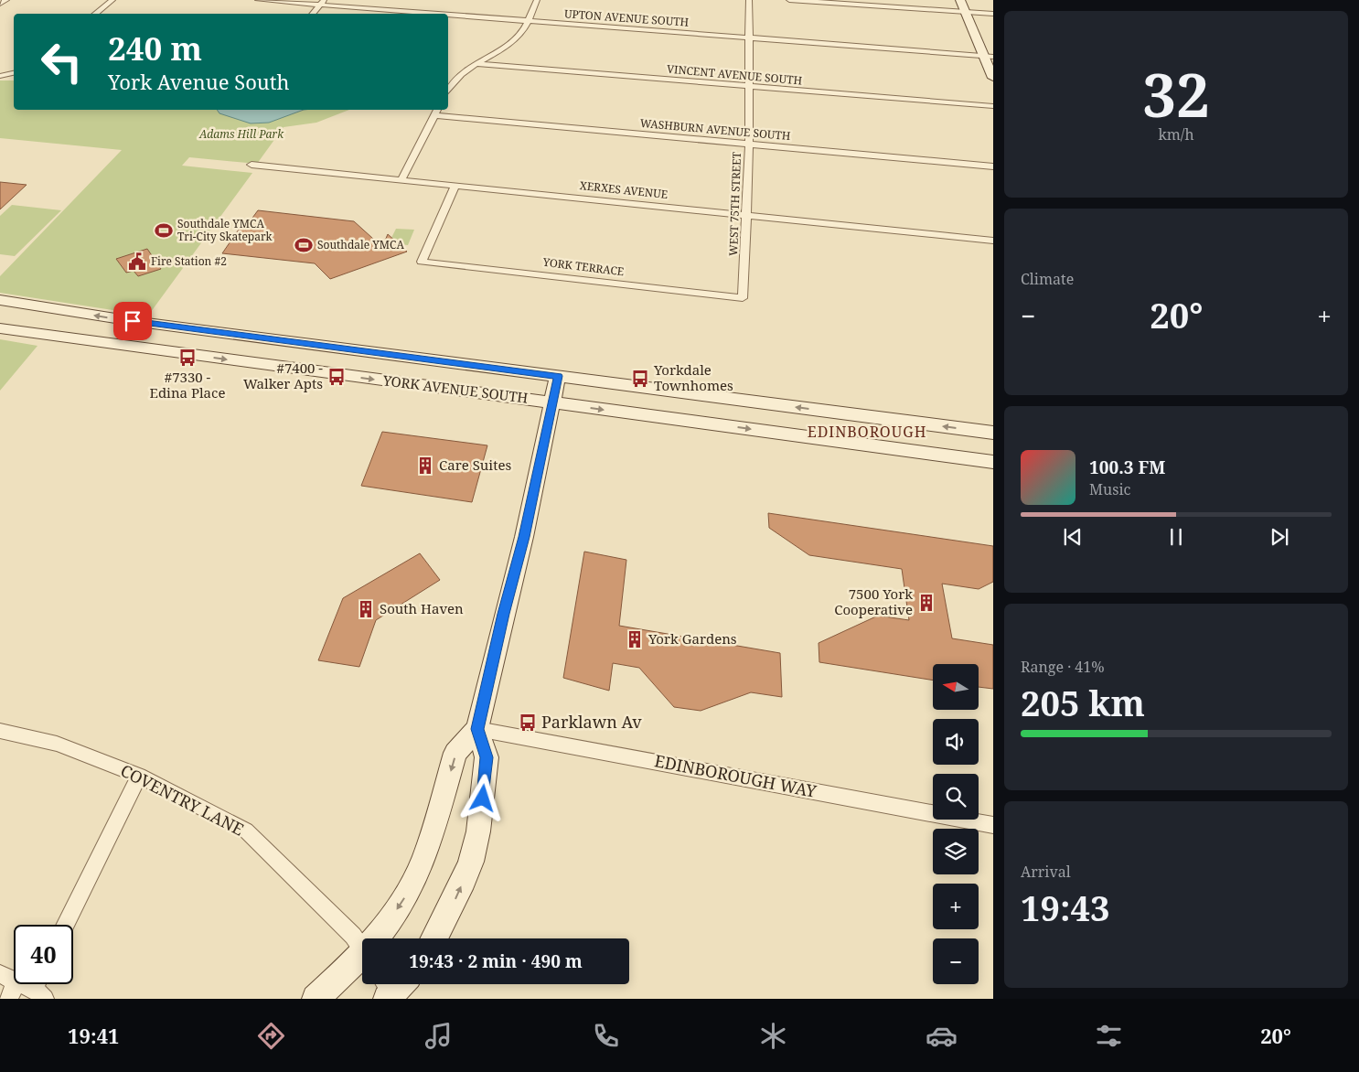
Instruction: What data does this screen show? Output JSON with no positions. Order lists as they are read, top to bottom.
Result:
{
  "streets": {
    "street": [
      "UPTON AVENUE SOUTH",
      "VINCENT AVENUE SOUTH",
      "WASHBURN AVENUE SOUTH",
      "XERXES AVENUE",
      "WEST 75TH STREET",
      "YORK TERRACE",
      "YORK AVENUE SOUTH",
      "EDINBOROUGH WAY",
      "COVENTRY LANE"
    ]
  },
  "crossings": [
    ["UPTON AVENUE SOUTH", "WEST 75TH STREET"],
    ["VINCENT AVENUE SOUTH", "WEST 75TH STREET"],
    ["WASHBURN AVENUE SOUTH", "WEST 75TH STREET"],
    ["XERXES AVENUE", "WEST 75TH STREET"],
    ["XERXES AVENUE", "YORK TERRACE"],
    ["WEST 75TH STREET", "YORK TERRACE"]
  ],
  "districts": ["EDINBOROUGH"],
  "parks": ["Adams Hill Park"],
  "places": {
    "sports": ["Southdale YMCA Tri-City Skatepark", "Southdale YMCA"],
    "public building": ["Fire Station #2"],
    "bus stop": [
      "#7330 - Edina Place",
      "#7400 - Walker Apts",
      "Yorkdale Townhomes",
      "Parklawn Av"
    ],
    "building": [
      "Care Suites",
      "7500 York Cooperative",
      "South Haven",
      "York Gardens"
    ]
  },
  "north": "left",
  "page": {
    "tile": [
      ["32", "km/h"],
      "Climate",
      ["Range · 41%", "205 km"],
      ["Arrival", "19:43"]
    ],
    "turn": ["240 m", "York Avenue South"],
    "heat": ["−", "20°", "+"],
    "song": ["100.3 FM", "Music"],
    "map_buttons": ["+", "−"],
    "limit": "40",
    "trip": "19:43 · 2 min · 490 m",
    "tabs": ["19:41", "20°"]
  }
}
